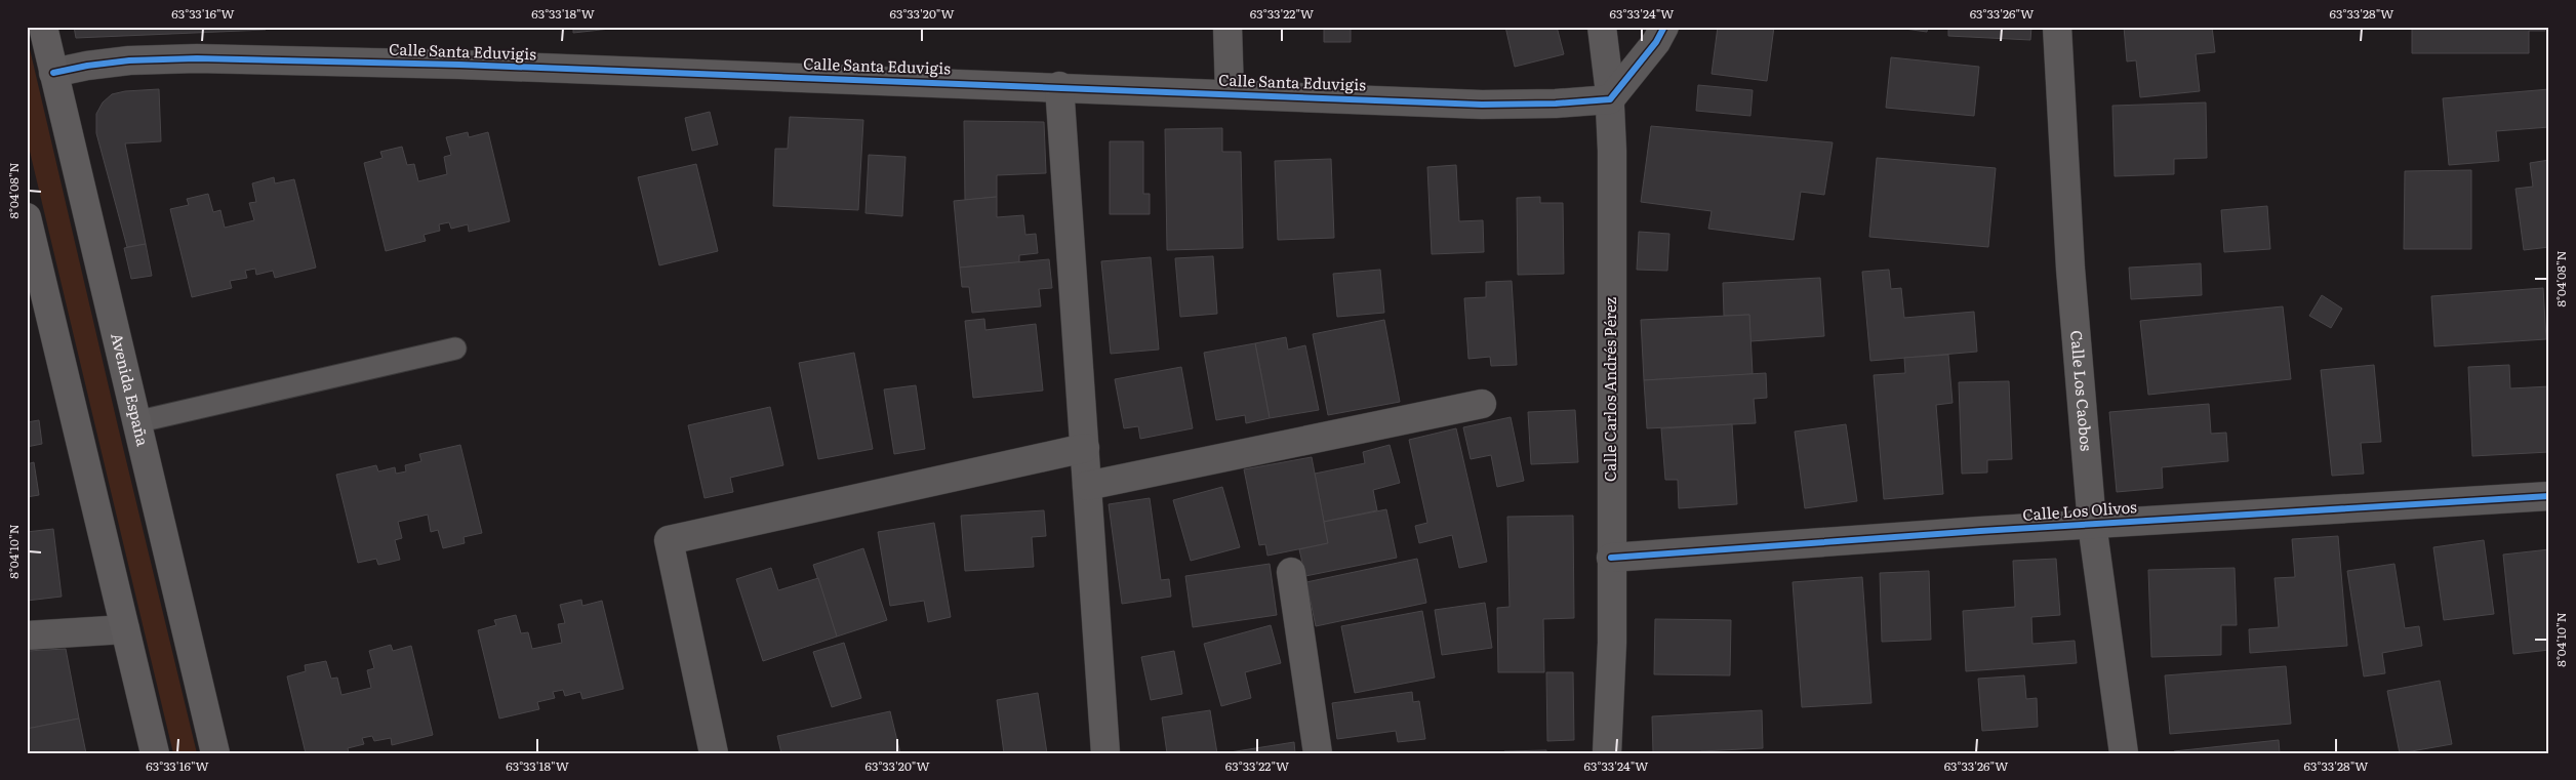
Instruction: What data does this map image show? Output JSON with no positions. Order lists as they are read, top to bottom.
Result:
{
  "streets": {
    "main road": ["Avenida España"],
    "street": [
      "Calle Santa Eduvigis",
      "Calle Carlos Andrés Pérez",
      "Calle Los Caobos",
      "Calle Los Olivos"
    ]
  },
  "crossings": [
    ["Calle Santa Eduvigis", "Calle Carlos Andrés Pérez"],
    ["Calle Santa Eduvigis", "Avenida España"],
    ["Calle Carlos Andrés Pérez", "Calle Los Olivos"],
    ["Calle Los Caobos", "Calle Los Olivos"]
  ],
  "coordinates": [
    "63°33'16\"W",
    "63°33'18\"W",
    "63°33'20\"W",
    "63°33'22\"W",
    "63°33'24\"W",
    "63°33'26\"W",
    "63°33'28\"W",
    "8°04'08\"N",
    "8°04'10\"N"
  ]
}
